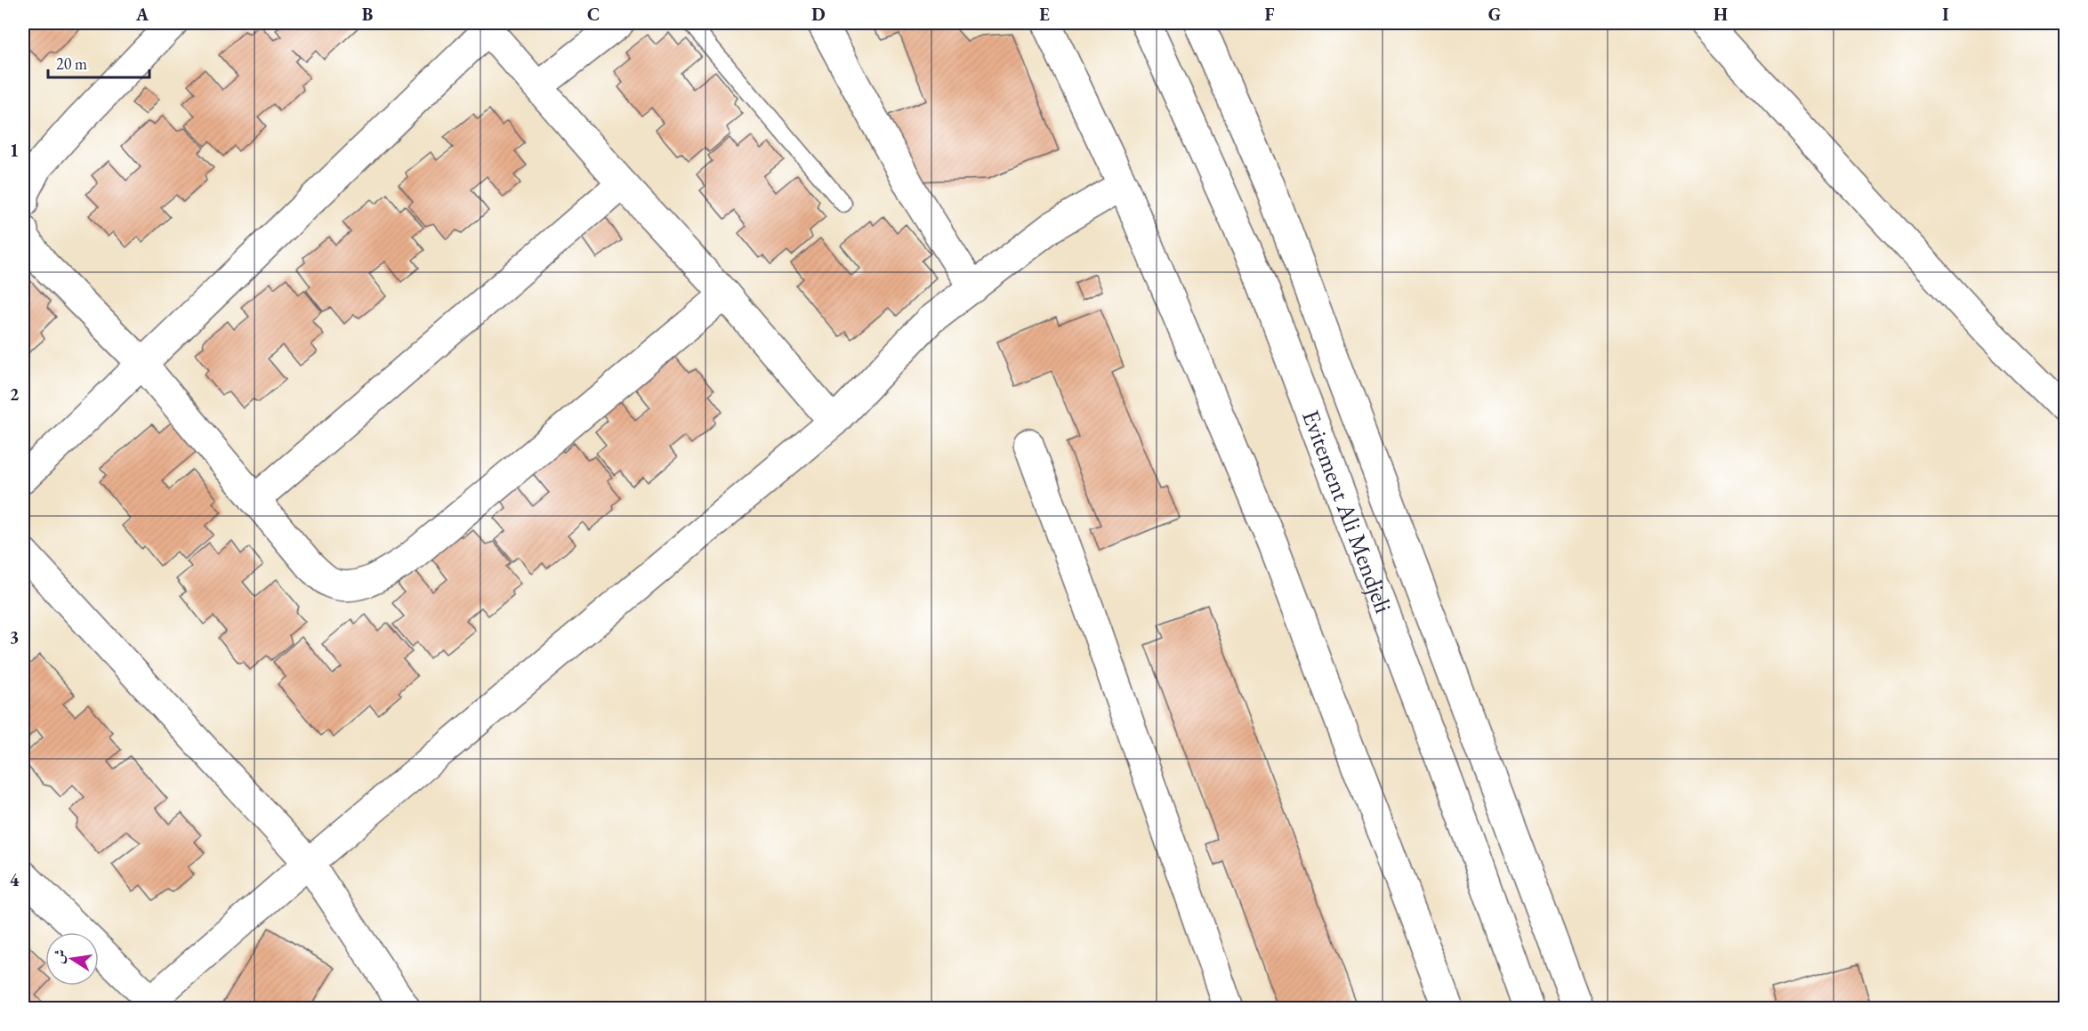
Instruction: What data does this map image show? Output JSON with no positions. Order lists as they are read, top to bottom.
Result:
{
  "streets": {
    "main road": ["Evitement Ali Mendjeli"]
  },
  "scale_bar": "20 m",
  "north": "left",
  "grid": {
    "columns": [
      "A",
      "B",
      "C",
      "D",
      "E",
      "F",
      "G",
      "H",
      "I"
    ],
    "rows": [
      "1",
      "2",
      "3",
      "4"
    ]
  }
}
